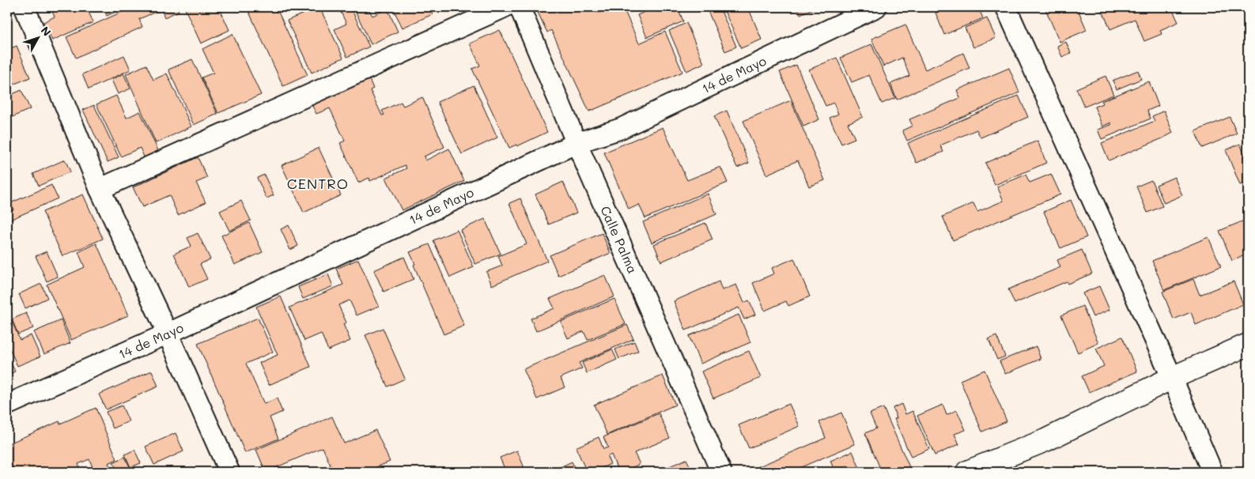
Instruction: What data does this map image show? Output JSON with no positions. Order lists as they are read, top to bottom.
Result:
{
  "streets": {
    "street": ["14 de Mayo", "Calle Palma"]
  },
  "crossings": [
    ["14 de Mayo", "Calle Palma"]
  ],
  "districts": ["CENTRO"],
  "north": "top right"
}
